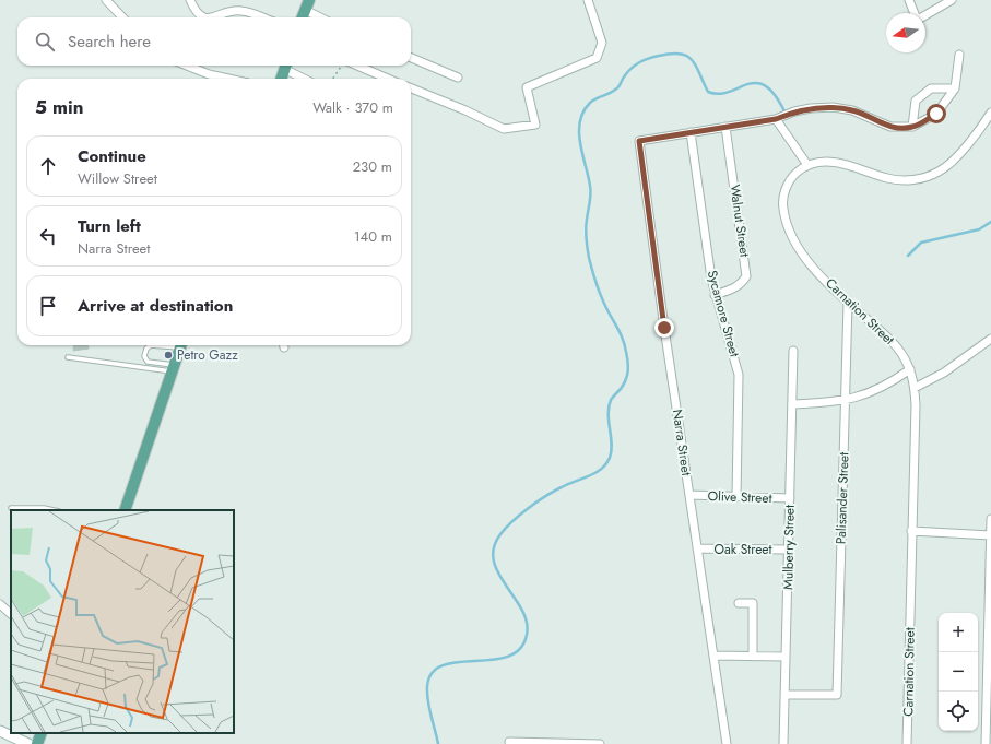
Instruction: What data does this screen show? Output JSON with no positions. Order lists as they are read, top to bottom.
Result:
{
  "streets": {
    "street": [
      "Walnut Street",
      "Carnation Street",
      "Sycamore Street",
      "Narra Street",
      "Olive Street",
      "Palisander Street",
      "Mulberry Street",
      "Oak Street"
    ]
  },
  "crossings": [
    ["Walnut Street", "Sycamore Street"],
    ["Carnation Street", "Palisander Street"],
    ["Sycamore Street", "Narra Street"],
    ["Sycamore Street", "Olive Street"],
    ["Narra Street", "Olive Street"],
    ["Narra Street", "Oak Street"],
    ["Olive Street", "Mulberry Street"],
    ["Palisander Street", "Mulberry Street"],
    ["Mulberry Street", "Oak Street"]
  ],
  "places": ["Petro Gazz"],
  "north": "left",
  "page": {
    "search": "Search here",
    "heading": ["5 min", "Walk · 370 m"],
    "list": [
      ["Continue", "Willow Street", "230 m"],
      ["Turn left", "Narra Street", "140 m"],
      "Arrive at destination"
    ],
    "map_buttons": ["+", "−"]
  }
}
